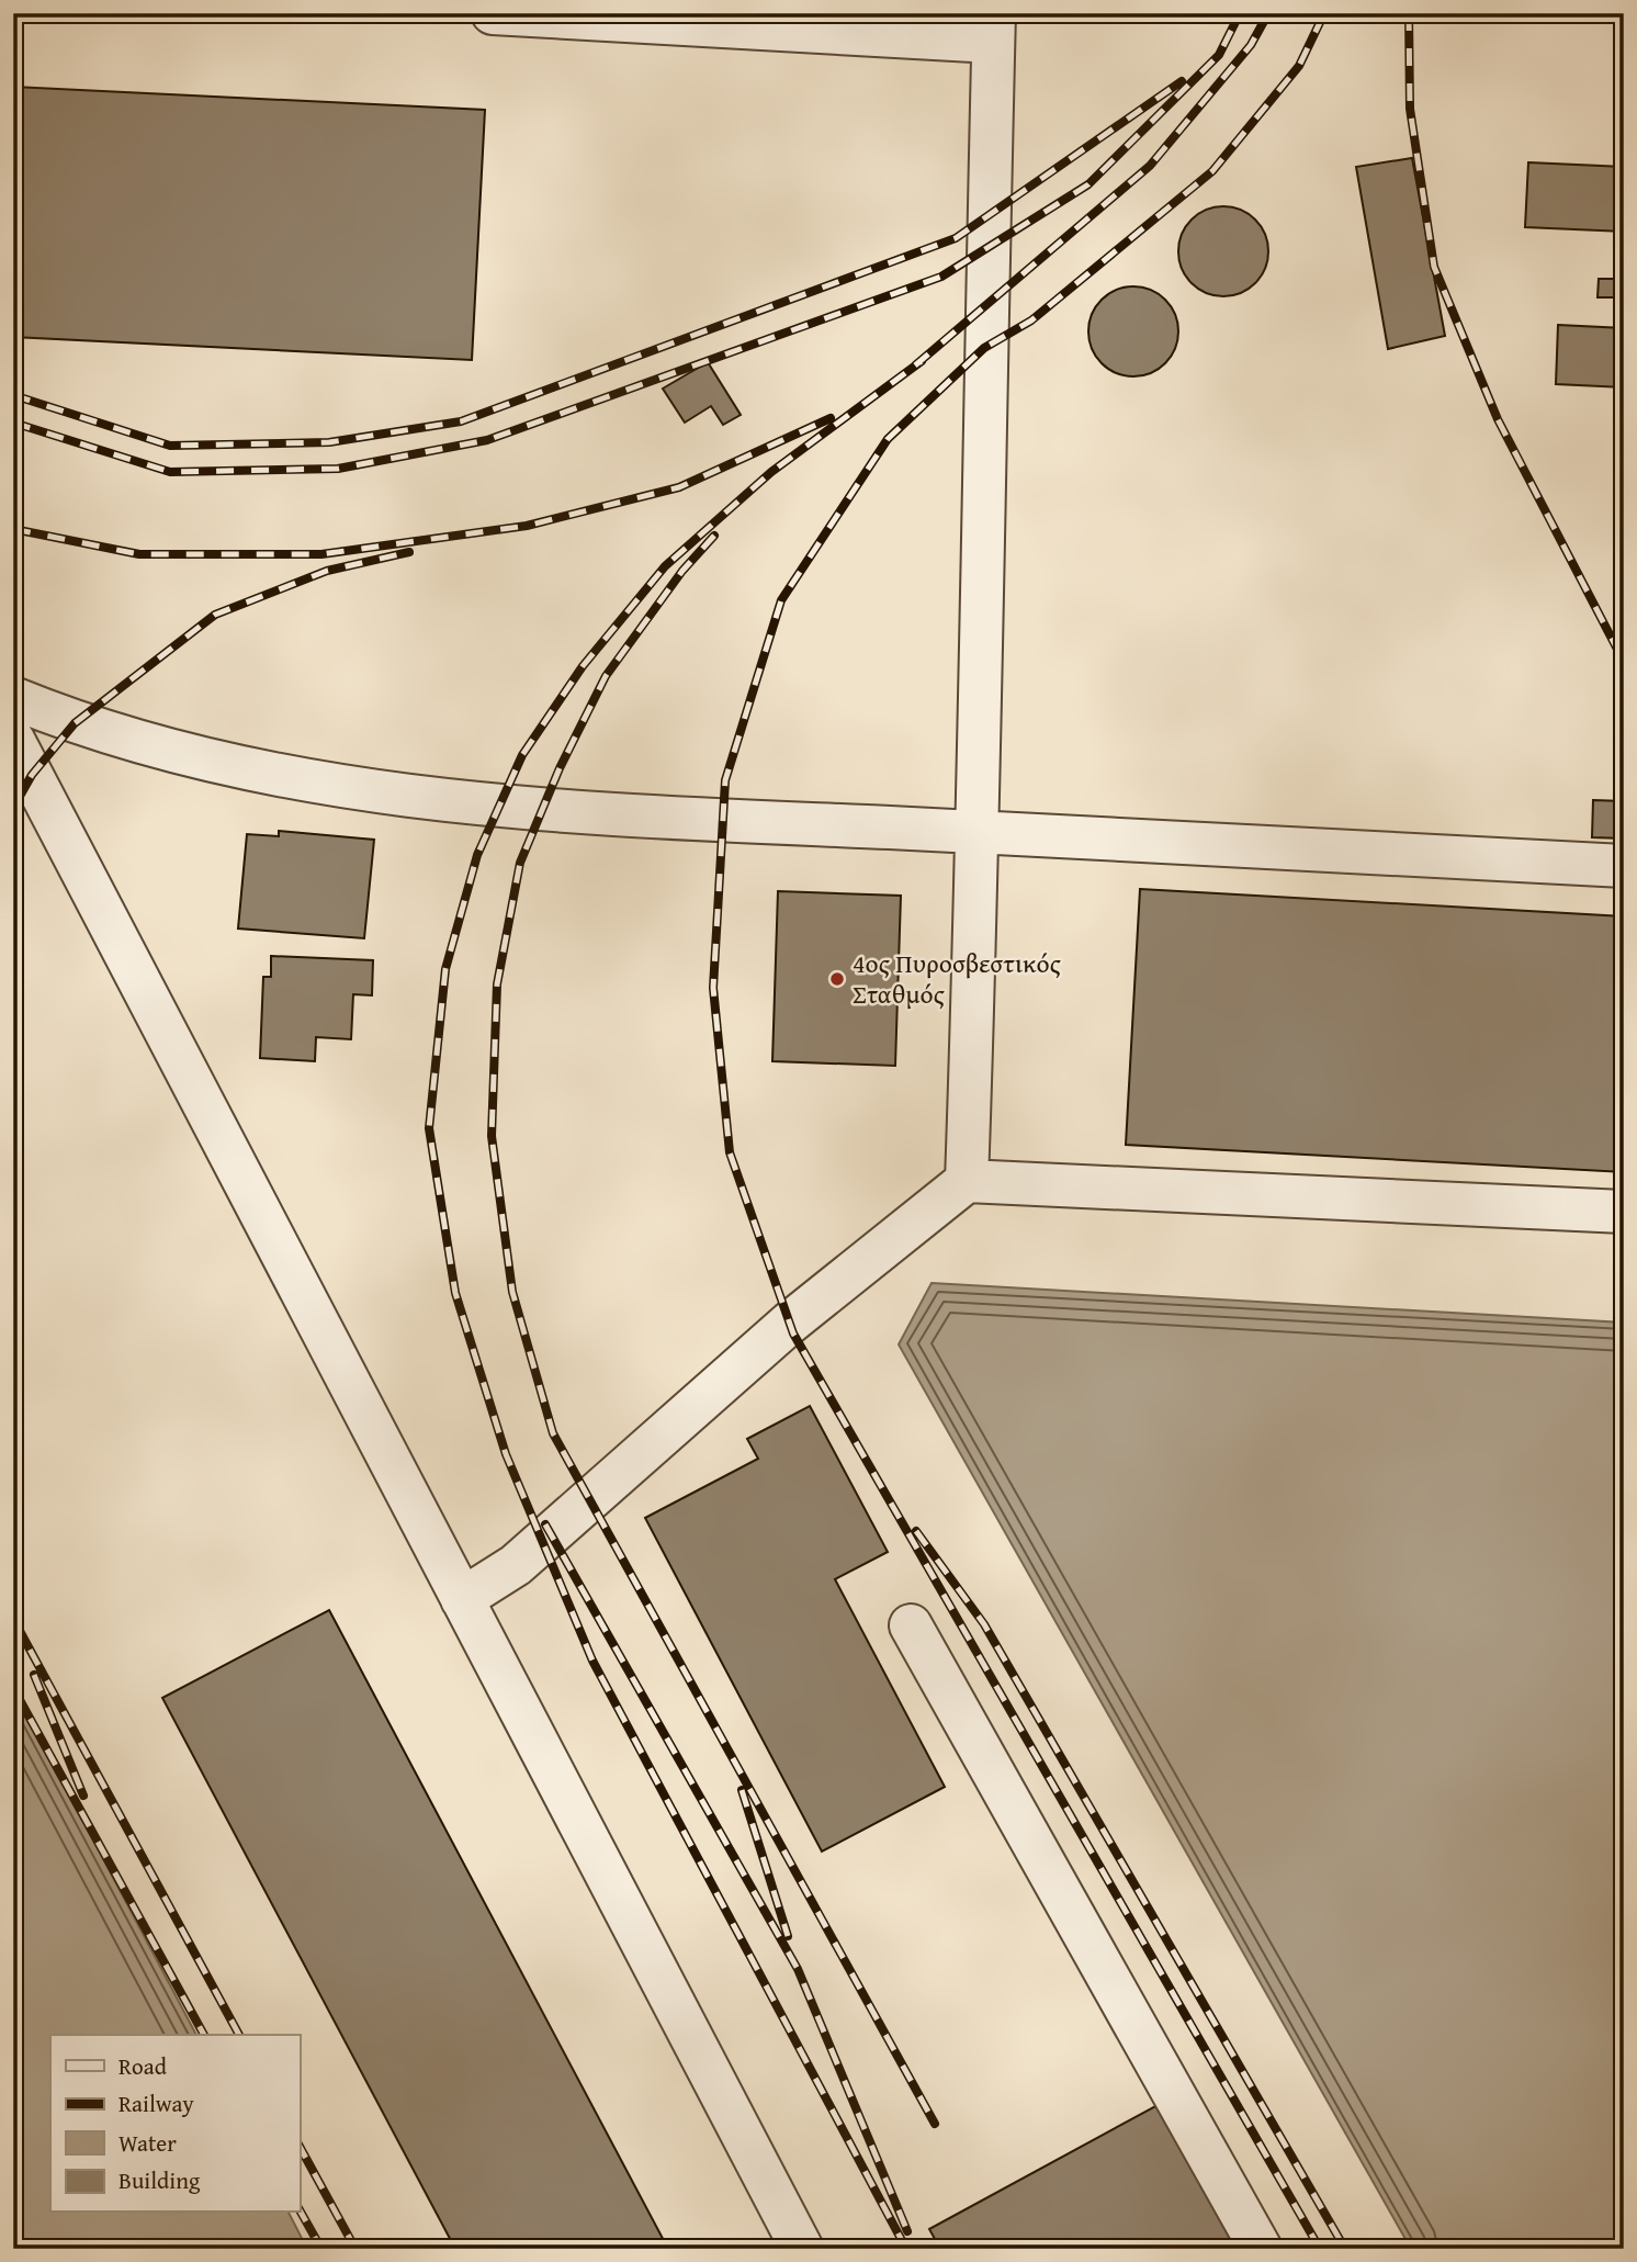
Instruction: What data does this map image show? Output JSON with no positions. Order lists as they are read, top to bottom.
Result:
{
  "places": ["4ος Πυροσβεστικός Σταθμός"],
  "legend": [
    "Road",
    "Railway",
    "Water",
    "Building"
  ]
}
